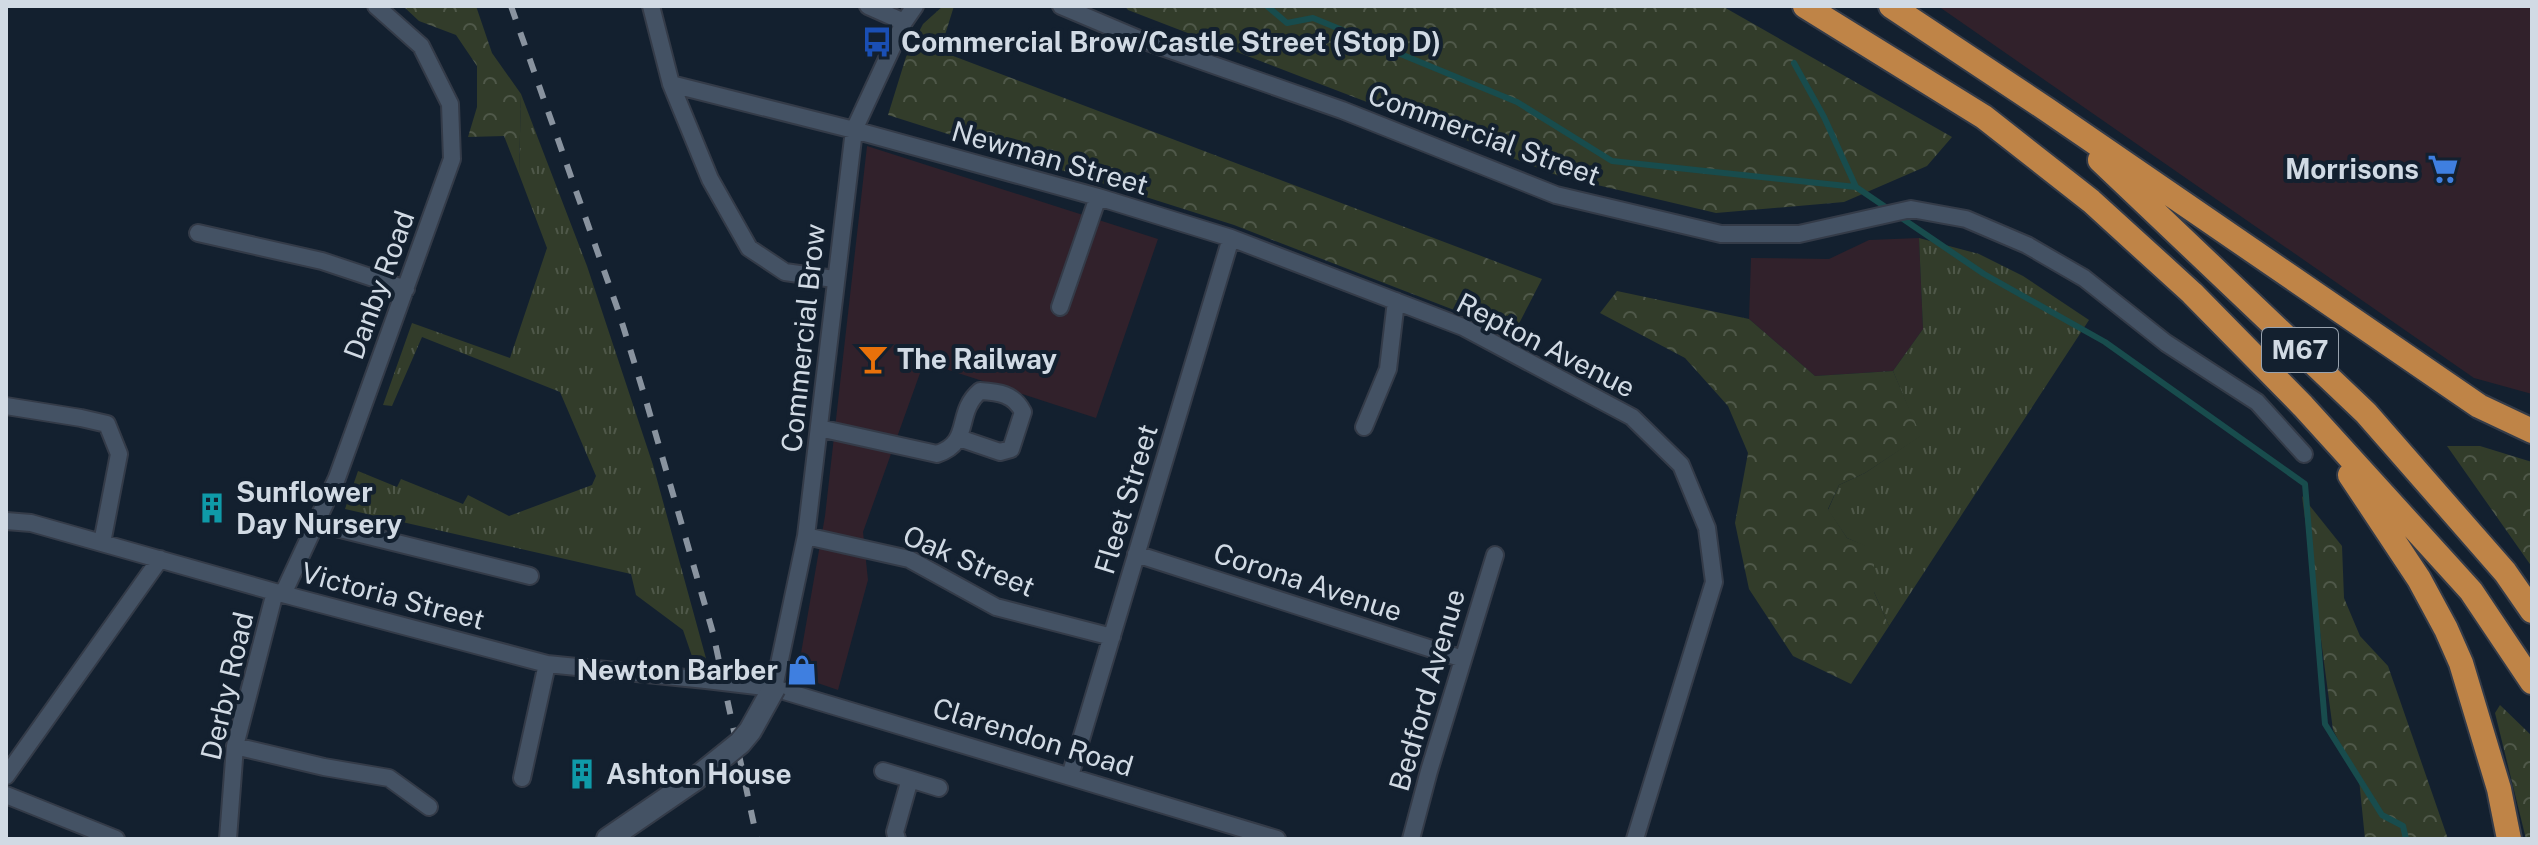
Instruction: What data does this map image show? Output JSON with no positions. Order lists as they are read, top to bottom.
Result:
{
  "streets": {
    "highway": ["M67"],
    "street": [
      "Commercial Street",
      "Newman Street",
      "Danby Road",
      "Commercial Brow",
      "Repton Avenue",
      "Fleet Street",
      "Oak Street",
      "Corona Avenue",
      "Victoria Street",
      "Derby Road",
      "Bedford Avenue",
      "Clarendon Road"
    ]
  },
  "crossings": [
    ["Newman Street", "Commercial Brow"],
    ["Newman Street", "Repton Avenue"],
    ["Newman Street", "Fleet Street"],
    ["Danby Road", "Victoria Street"],
    ["Danby Road", "Derby Road"],
    ["Commercial Brow", "Oak Street"],
    ["Commercial Brow", "Victoria Street"],
    ["Commercial Brow", "Clarendon Road"],
    ["Repton Avenue", "Fleet Street"],
    ["Fleet Street", "Oak Street"],
    ["Fleet Street", "Corona Avenue"],
    ["Fleet Street", "Clarendon Road"],
    ["Corona Avenue", "Bedford Avenue"],
    ["Victoria Street", "Derby Road"],
    ["Victoria Street", "Clarendon Road"]
  ],
  "places": {
    "bus stop": ["Commercial Brow/Castle Street (Stop D)"],
    "supermarket": ["Morrisons"],
    "bar": ["The Railway"],
    "building": ["Sunflower Day Nursery", "Ashton House"],
    "shop": ["Newton Barber"]
  }
}
